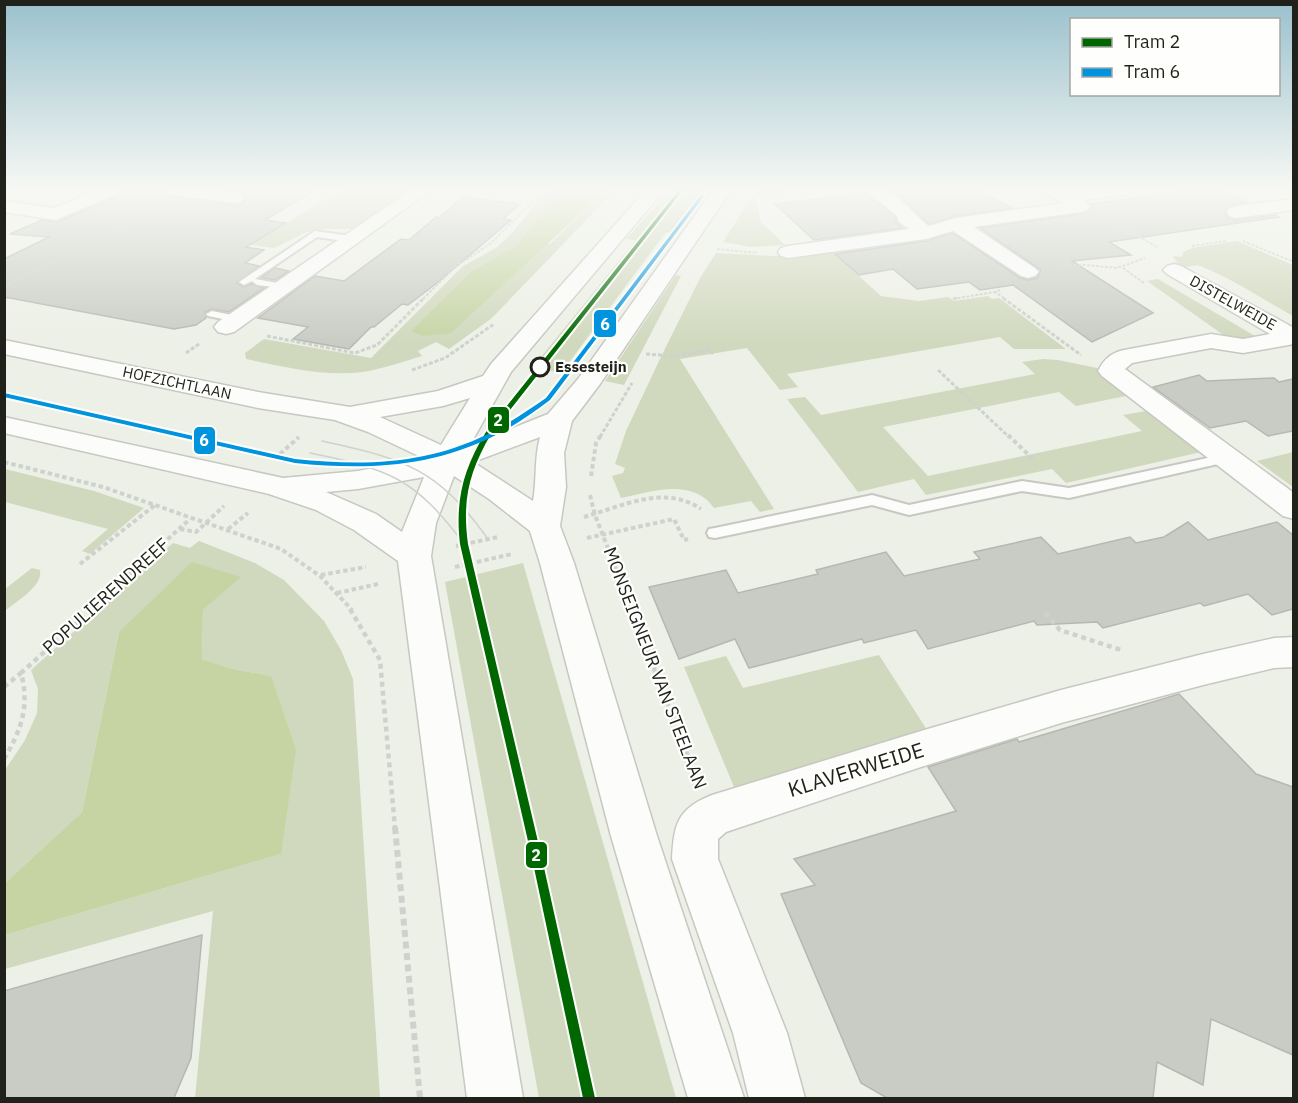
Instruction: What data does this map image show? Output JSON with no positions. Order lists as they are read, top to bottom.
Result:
{
  "streets": {
    "main road": ["DISTELWEIDE", "HOFZICHTLAAN", "KLAVERWEIDE"],
    "path": ["POPULIERENDREEF", "MONSEIGNEUR VAN STEELAAN"]
  },
  "crossings": [
    ["MONSEIGNEUR VAN STEELAAN", "KLAVERWEIDE"]
  ],
  "places": ["Essesteijn"],
  "lines": ["tram line 2", "tram line 6"],
  "legend": ["Tram 2", "Tram 6"]
}
